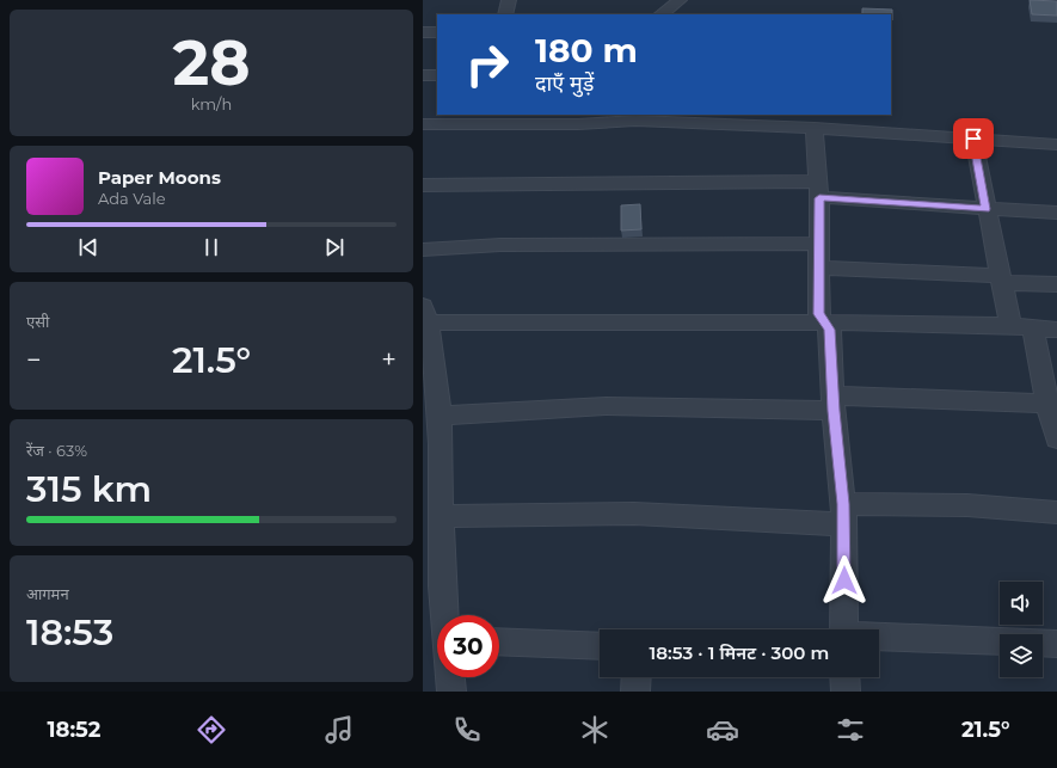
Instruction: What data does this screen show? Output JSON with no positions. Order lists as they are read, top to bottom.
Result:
{
  "page": {
    "tile": [
      ["28", "km/h"],
      "एसी",
      ["रेंज · 63%", "315 km"],
      ["आगमन", "18:53"]
    ],
    "turn": ["180 m", "दाएँ मुड़ें"],
    "song": ["Paper Moons", "Ada Vale"],
    "heat": ["−", "21.5°", "+"],
    "limit": "30",
    "trip": "18:53 · 1 मिनट · 300 m",
    "tabs": ["18:52", "21.5°"]
  }
}
